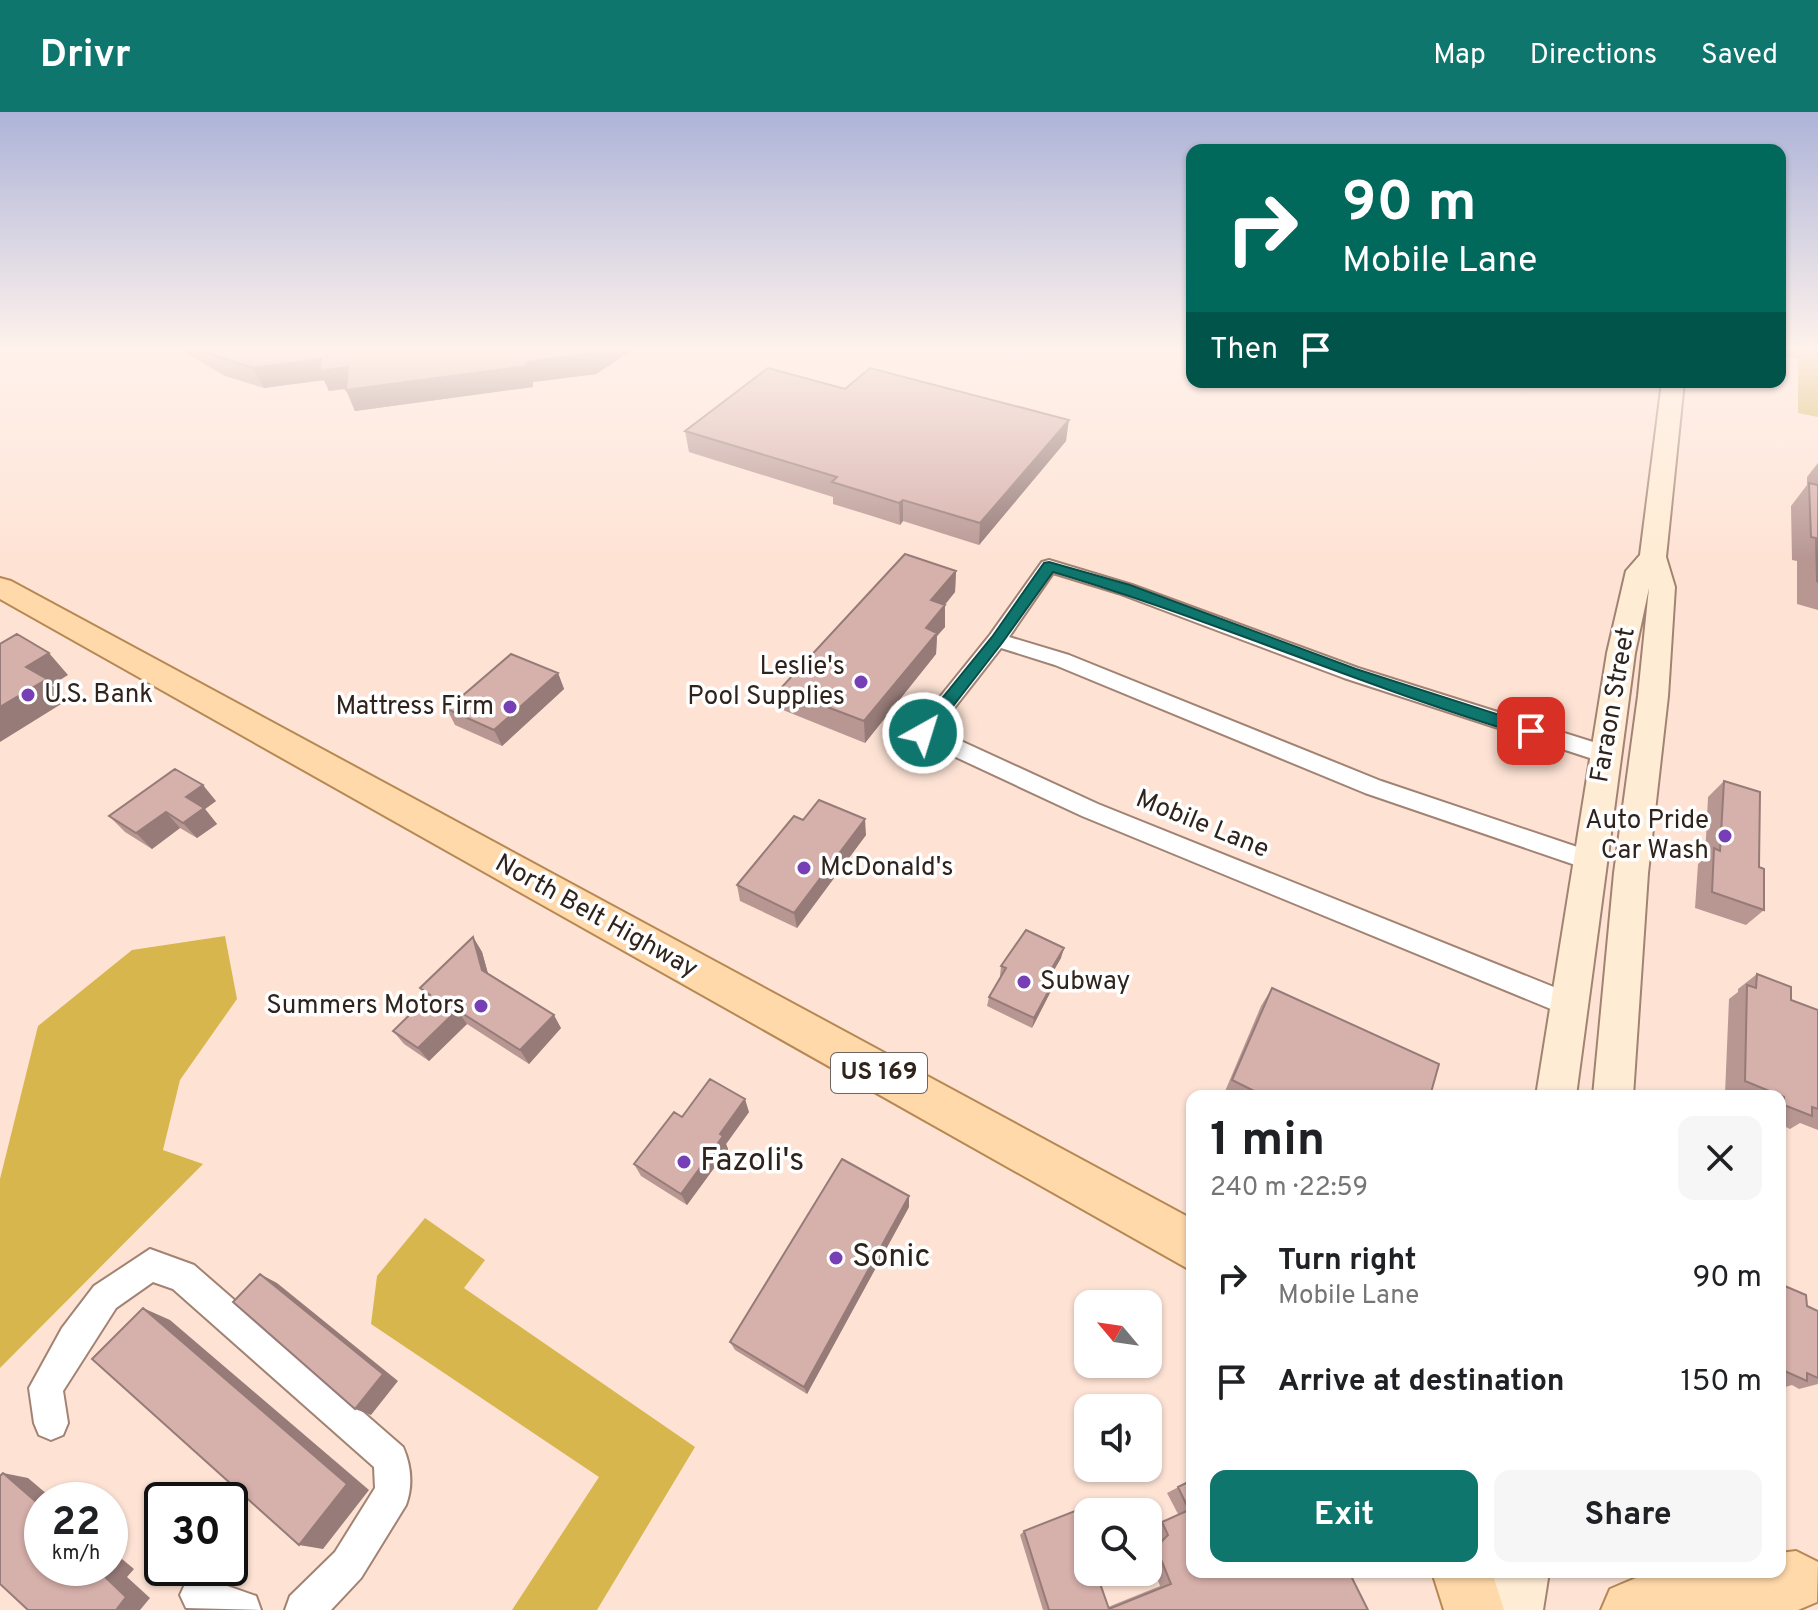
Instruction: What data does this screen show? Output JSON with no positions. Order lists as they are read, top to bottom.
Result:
{
  "streets": {
    "main road": ["Faraon Street", "North Belt Highway", "US 169"],
    "street": ["Mobile Lane"]
  },
  "crossings": [
    ["Faraon Street", "Mobile Lane"]
  ],
  "places": [
    "Leslie's Pool Supplies",
    "U.S. Bank",
    "Mattress Firm",
    "Auto Pride Car Wash",
    "McDonald's",
    "Subway",
    "Summers Motors",
    "Fazoli's",
    "Sonic"
  ],
  "north": "top left",
  "page": {
    "header": "Drivr",
    "nav": ["Map", "Directions", "Saved"],
    "turn": ["90 m", "Mobile Lane"],
    "then": "Then",
    "heading": ["1 min", "240 m · 22:59"],
    "list": [
      {
        "name": "Turn right",
        "note": "Mobile Lane",
        "value": "90 m"
      },
      {
        "name": "Arrive at destination",
        "value": "150 m"
      }
    ],
    "buttons": ["Exit", "Share"],
    "speed": "22 km/h",
    "limit": "30"
  }
}
